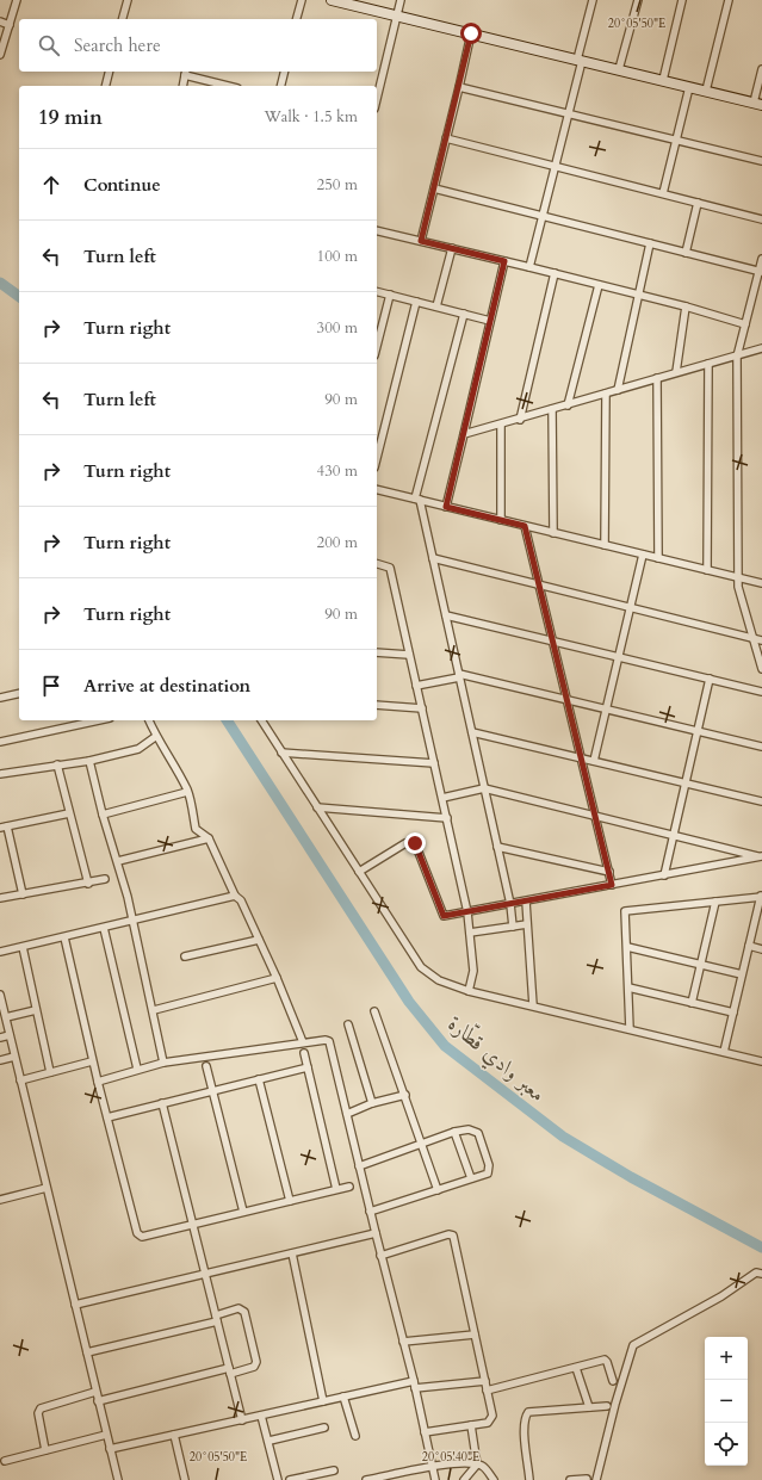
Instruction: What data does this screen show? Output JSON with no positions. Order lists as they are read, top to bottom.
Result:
{
  "water": ["معبر وادي قطّارة"],
  "page": {
    "search": "Search here",
    "heading": ["19 min", "Walk · 1.5 km"],
    "list": [
      ["Continue", "250 m"],
      ["Turn left", "100 m"],
      ["Turn right", "300 m"],
      ["Turn left", "90 m"],
      ["Turn right", "430 m"],
      ["Turn right", "200 m"],
      ["Turn right", "90 m"],
      "Arrive at destination"
    ],
    "map_buttons": ["+", "−"]
  },
  "coordinates": ["20°05'50\"E", "20°05'40\"E"]
}
